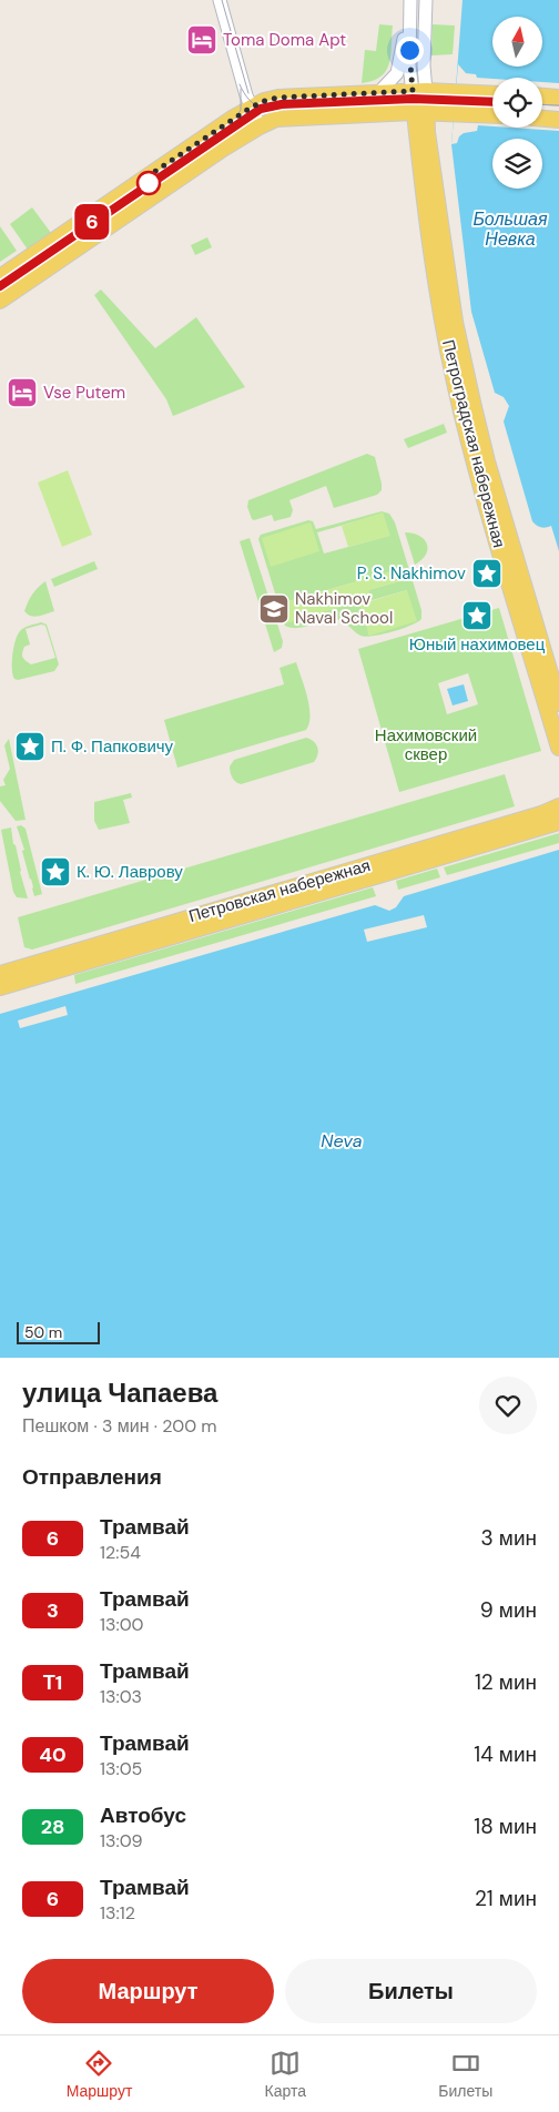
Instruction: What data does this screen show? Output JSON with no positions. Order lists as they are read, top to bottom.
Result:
{
  "streets": {
    "main road": ["Петроградская набережная", "Петровская набережная"]
  },
  "water": ["Большая Невка", "Neva"],
  "parks": ["Нахимовский сквер"],
  "places": {
    "hotel": ["Toma Doma Apt", "Vse Putem"],
    "place": [
      "P. S. Nakhimov",
      "Юный нахимовец",
      "П. Ф. Папковичу",
      "К. Ю. Лаврову"
    ],
    "school or university": ["Nakhimov Naval School"]
  },
  "lines": ["tram line 6"],
  "scale_bar": "50 m",
  "north": "top",
  "page": {
    "on_map": "6",
    "scale": "50 m",
    "heading": [
      ["улица Чапаева", "Пешком · 3 мин · 200 m"],
      "Отправления"
    ],
    "list": [
      {
        "mark": "6",
        "name": "Трамвай",
        "note": "12:54",
        "value": "3 мин"
      },
      {
        "mark": "3",
        "name": "Трамвай",
        "note": "13:00",
        "value": "9 мин"
      },
      {
        "mark": "Т1",
        "name": "Трамвай",
        "note": "13:03",
        "value": "12 мин"
      },
      {
        "mark": "40",
        "name": "Трамвай",
        "note": "13:05",
        "value": "14 мин"
      },
      {
        "mark": "28",
        "name": "Автобус",
        "note": "13:09",
        "value": "18 мин"
      },
      {
        "mark": "6",
        "name": "Трамвай",
        "note": "13:12",
        "value": "21 мин"
      }
    ],
    "buttons": ["Маршрут", "Билеты"],
    "tabs": ["Маршрут", "Карта", "Билеты"]
  }
}
